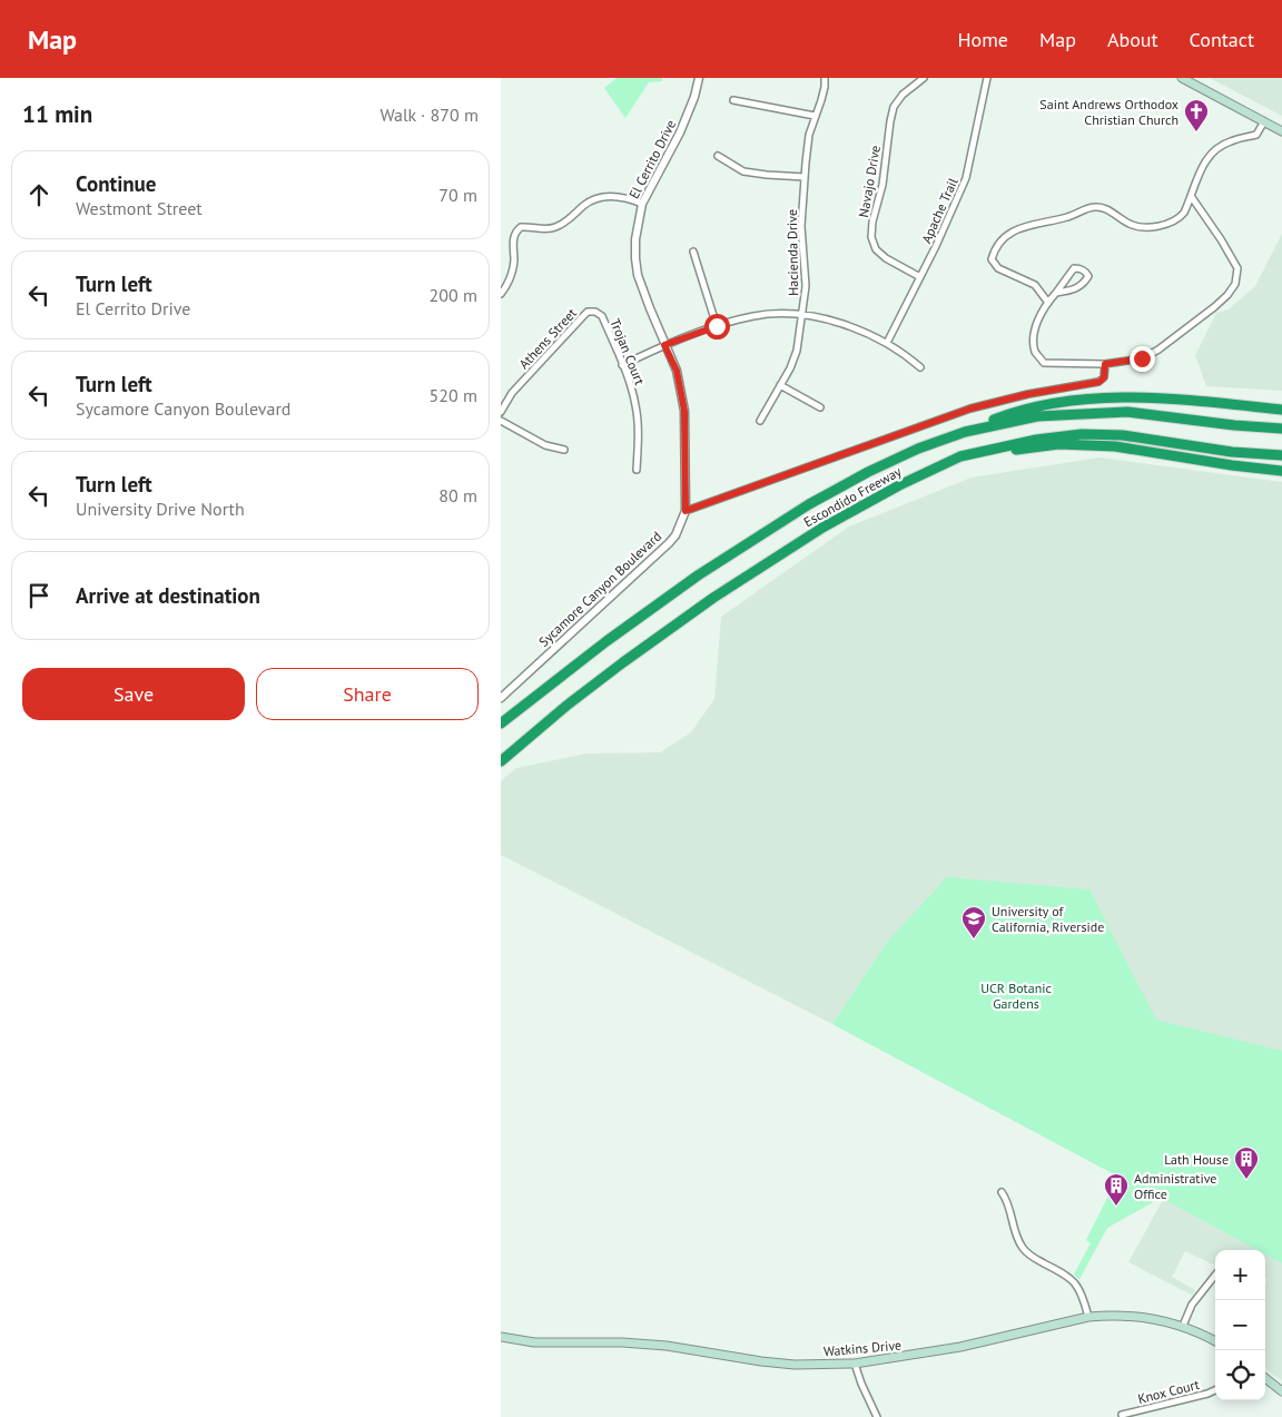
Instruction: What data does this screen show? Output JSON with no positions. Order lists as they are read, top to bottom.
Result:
{
  "streets": {
    "highway": ["Escondido Freeway"],
    "main road": ["Watkins Drive"],
    "street": [
      "El Cerrito Drive",
      "Navajo Drive",
      "Apache Trail",
      "Hacienda Drive",
      "Athens Street",
      "Trojan Court",
      "Sycamore Canyon Boulevard",
      "Knox Court"
    ]
  },
  "crossings": [
    ["El Cerrito Drive", "Sycamore Canyon Boulevard"],
    ["Navajo Drive", "Apache Trail"],
    ["Athens Street", "Trojan Court"]
  ],
  "parks": ["UCR Botanic Gardens"],
  "places": {
    "church": ["Saint Andrews Orthodox Christian Church"],
    "school or university": ["University of California, Riverside"],
    "building": ["Lath House", "Administrative Office"]
  },
  "page": {
    "header": "Map",
    "nav": [
      "Home",
      "Map",
      "About",
      "Contact"
    ],
    "heading": ["11 min", "Walk · 870 m"],
    "list": [
      ["Continue", "Westmont Street", "70 m"],
      ["Turn left", "El Cerrito Drive", "200 m"],
      ["Turn left", "Sycamore Canyon Boulevard", "520 m"],
      ["Turn left", "University Drive North", "80 m"],
      "Arrive at destination"
    ],
    "buttons": ["Save", "Share"],
    "map_buttons": ["+", "−"]
  }
}
